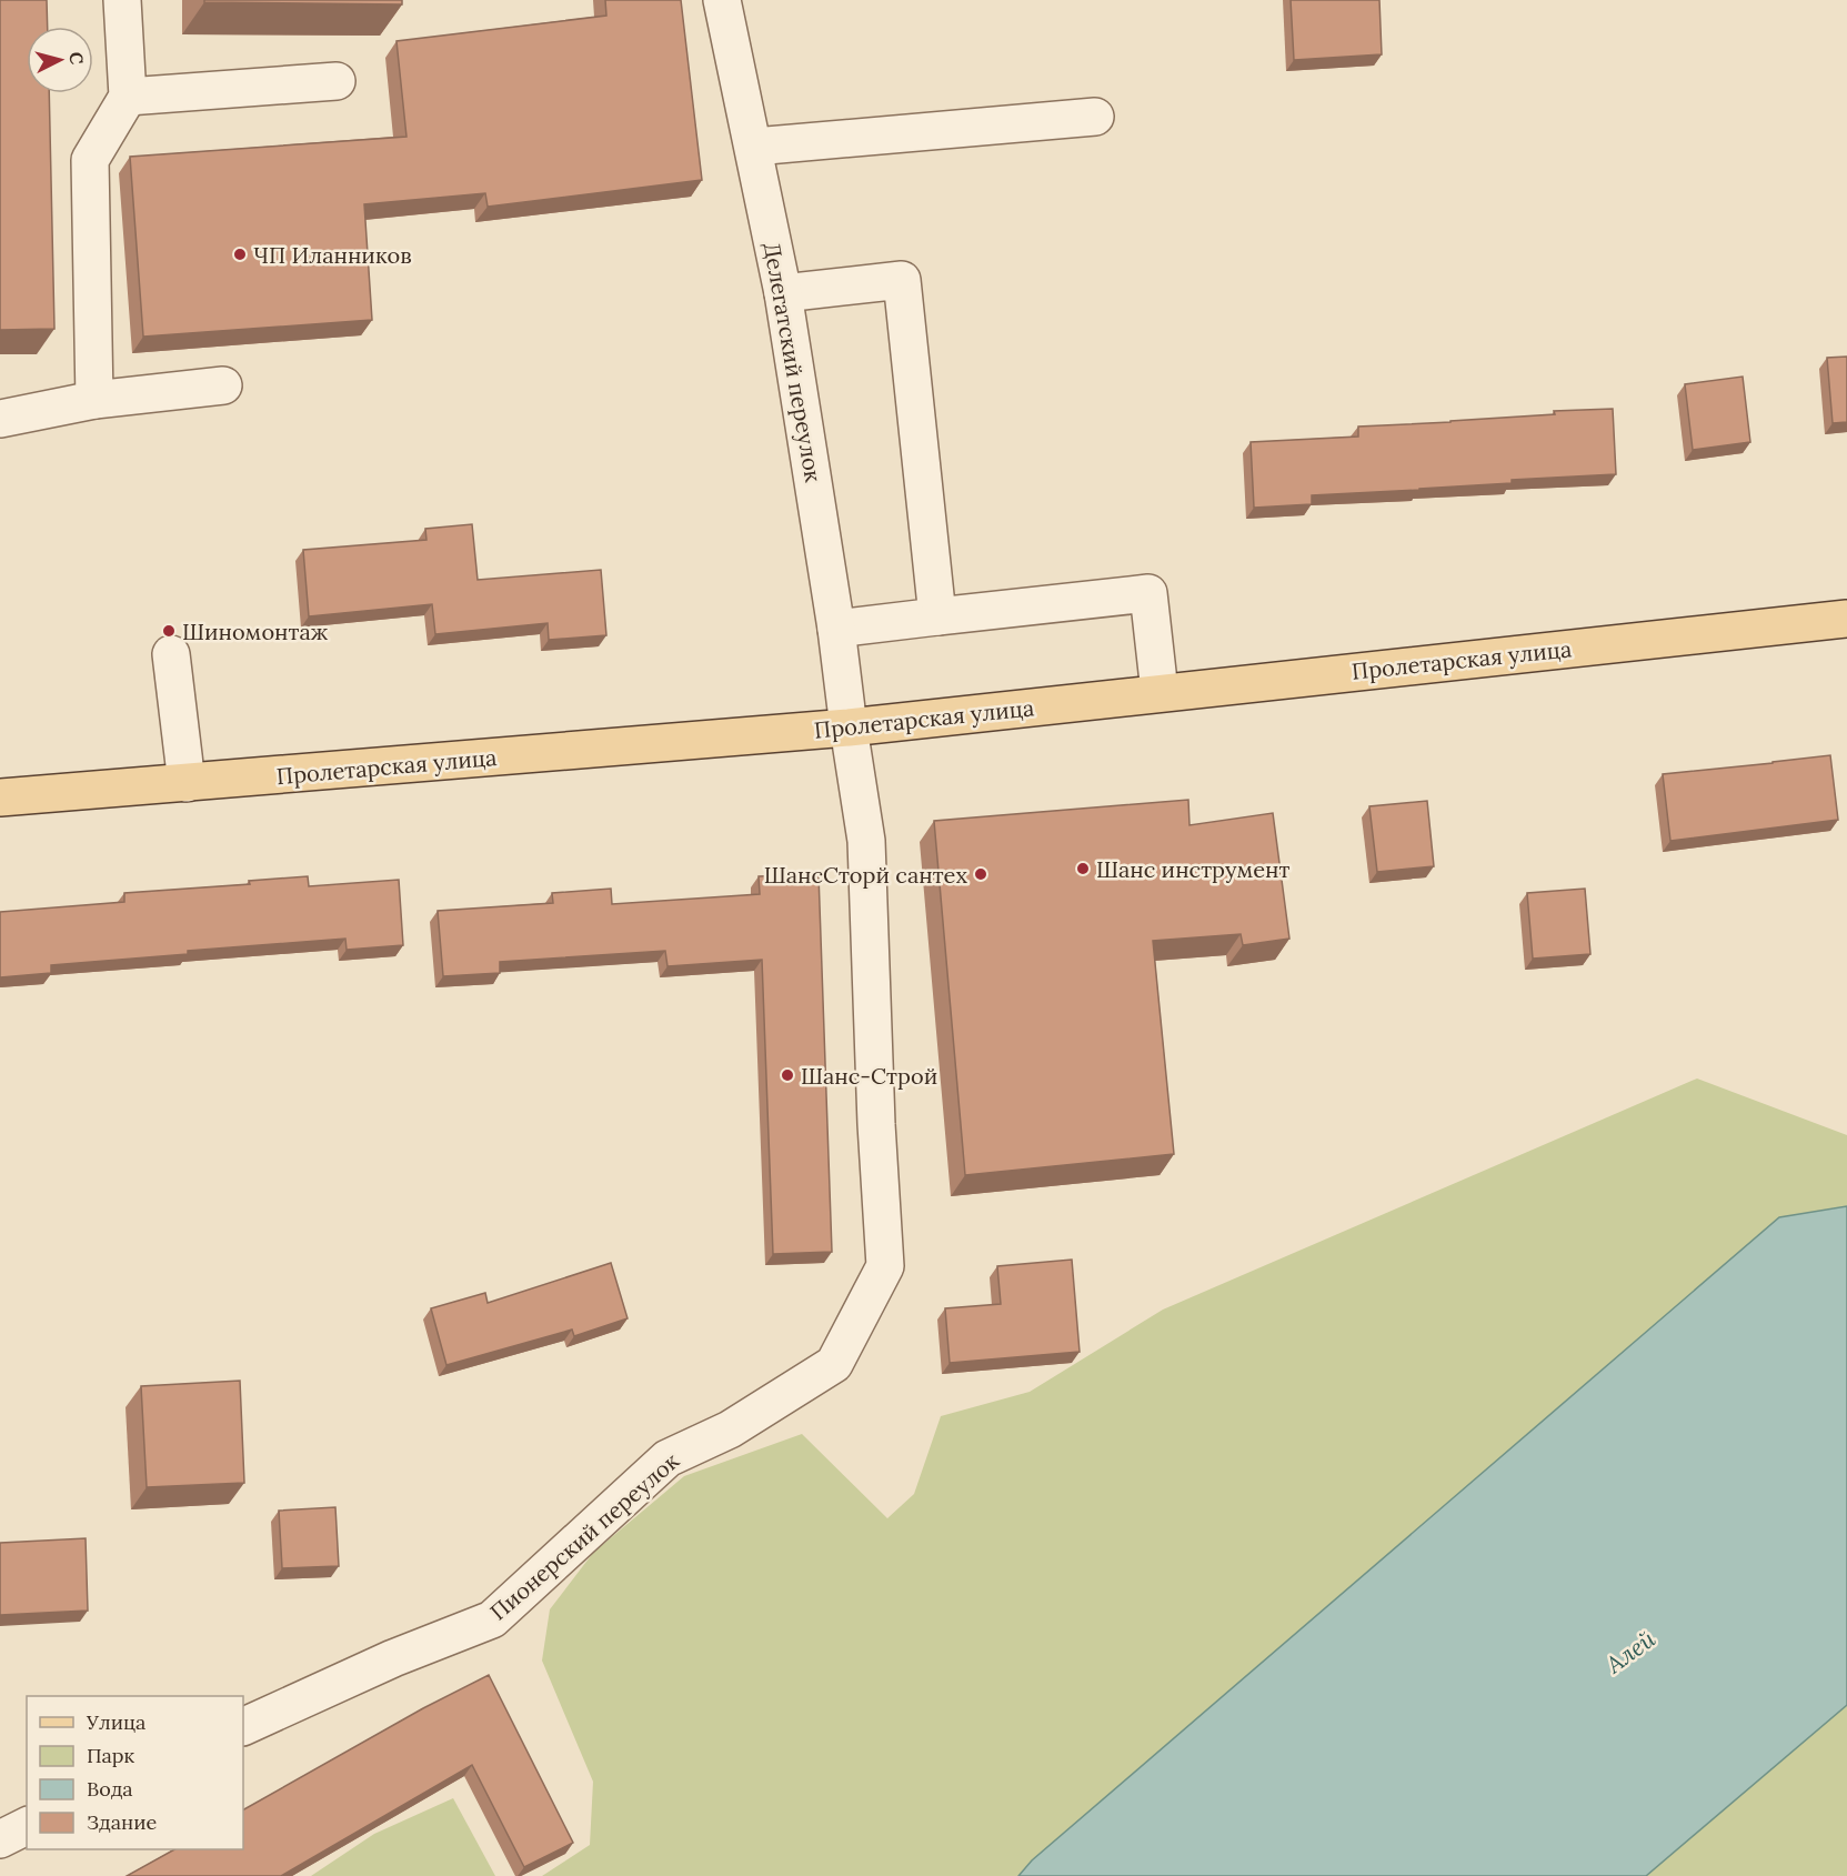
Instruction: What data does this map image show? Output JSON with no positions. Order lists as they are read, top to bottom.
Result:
{
  "streets": {
    "main road": ["Пролетарская улица"],
    "street": ["Делегатский переулок", "Пионерский переулок"]
  },
  "crossings": [
    ["Делегатский переулок", "Пролетарская улица"],
    ["Делегатский переулок", "Пионерский переулок"],
    ["Пролетарская улица", "Пионерский переулок"]
  ],
  "water": ["Алей"],
  "places": [
    "ЧП Иланников",
    "Шиномонтаж",
    "Шанс инструмент",
    "ШансСторй сантех",
    "Шанс-Строй"
  ],
  "legend": [
    "Улица",
    "Парк",
    "Вода",
    "Здание"
  ],
  "north": "right"
}
